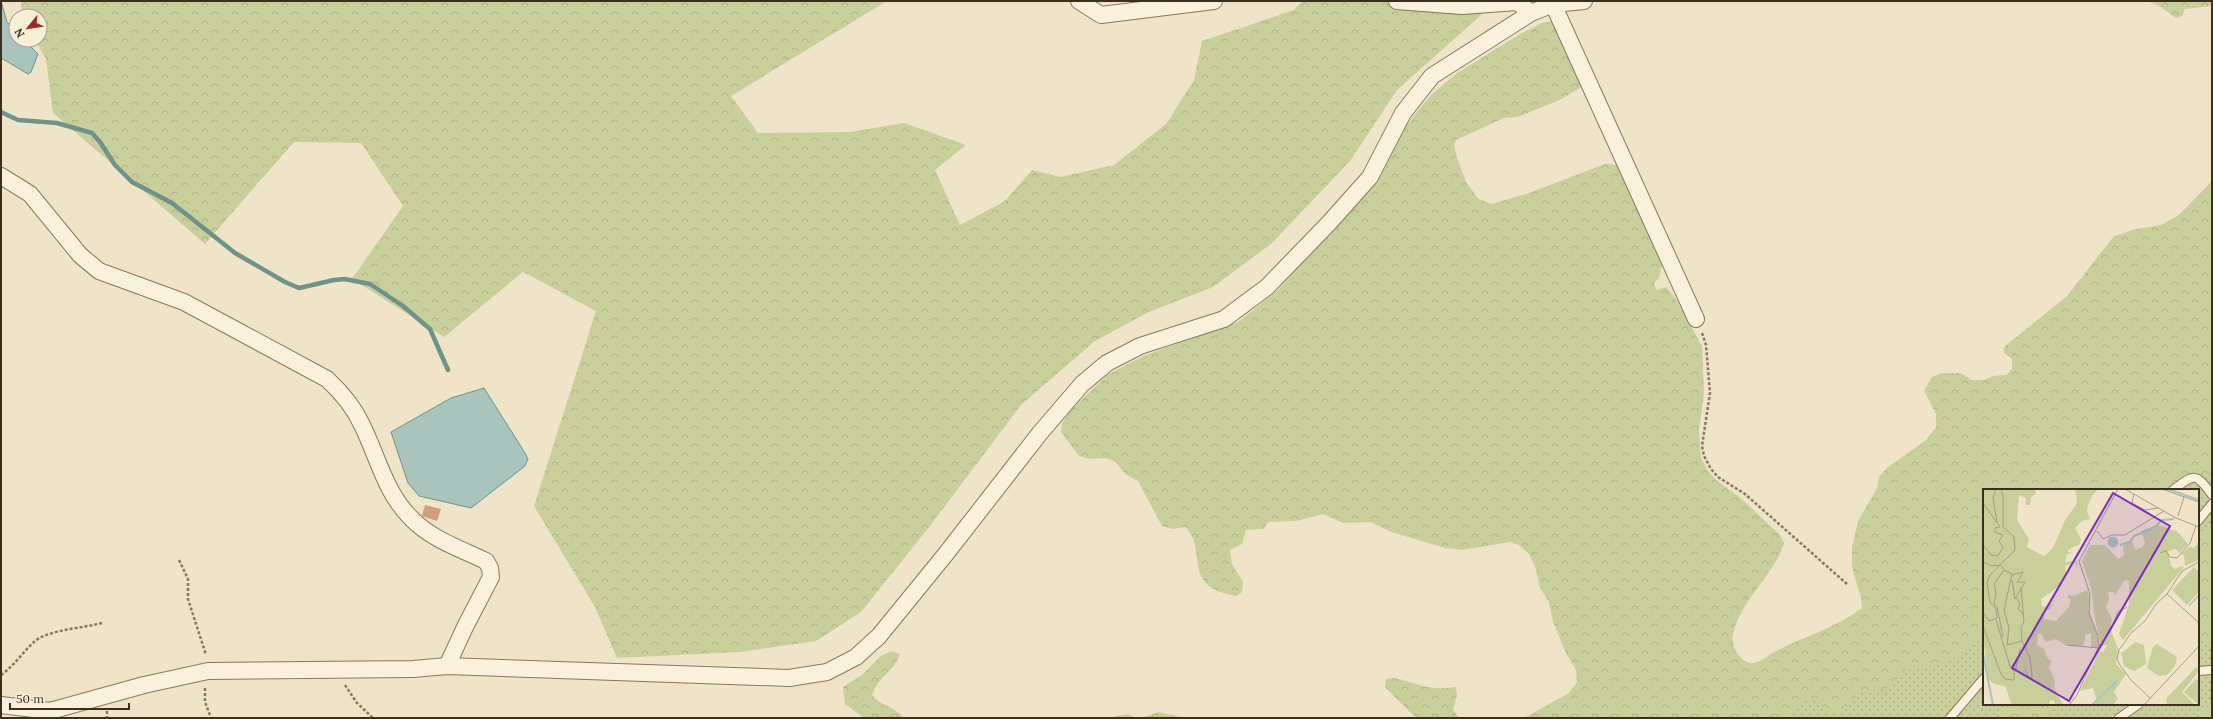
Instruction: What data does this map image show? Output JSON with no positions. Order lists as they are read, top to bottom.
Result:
{
  "scale_bar": "50 m",
  "north": "bottom left"
}
